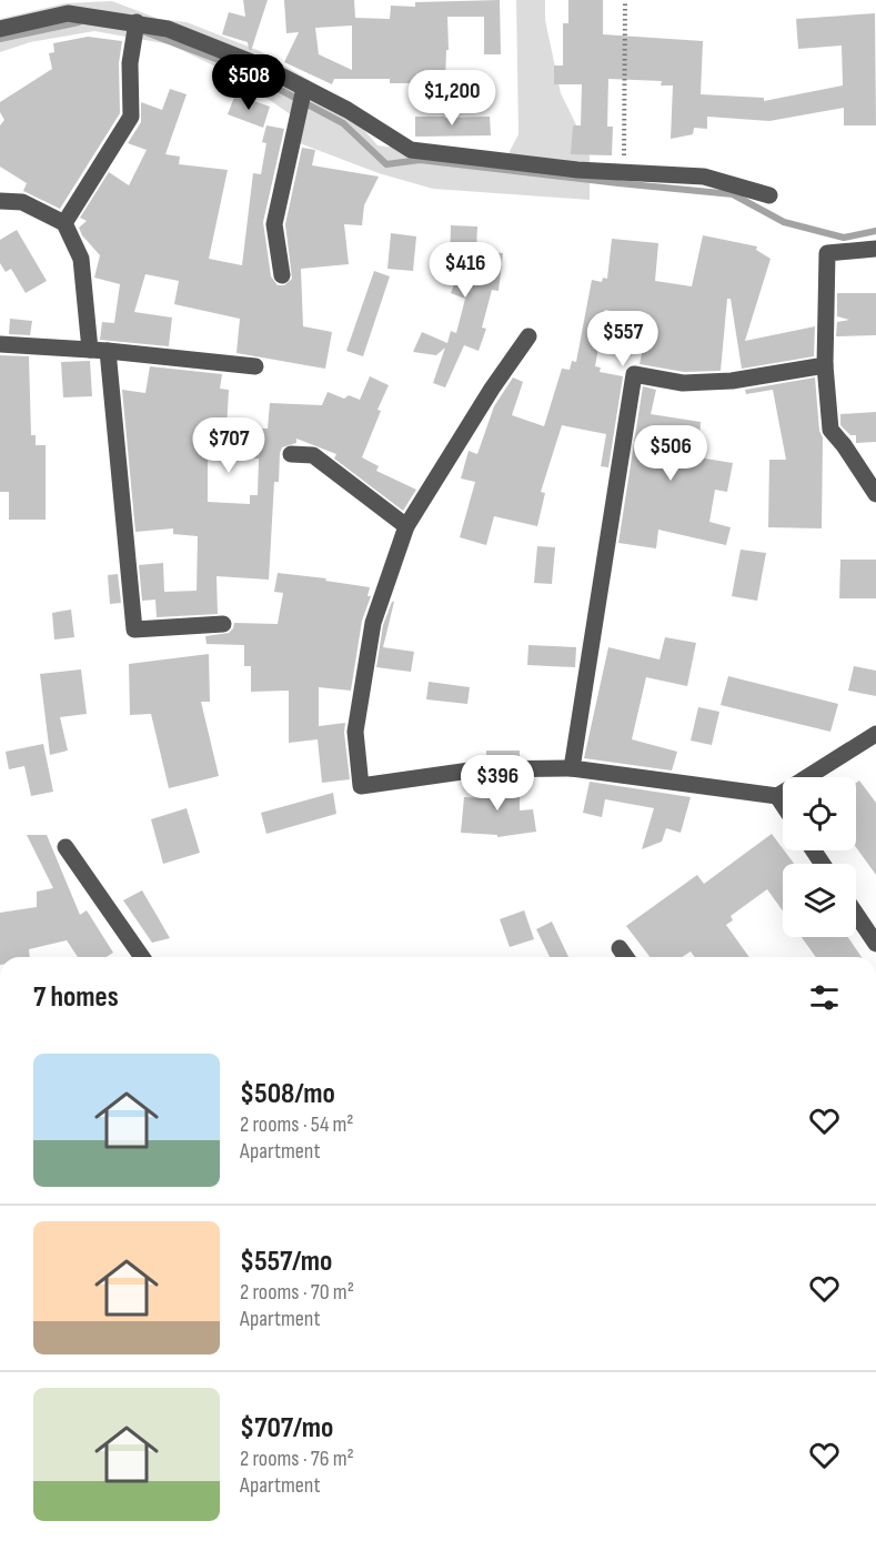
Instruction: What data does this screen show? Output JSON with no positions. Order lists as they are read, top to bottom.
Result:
{
  "page": {
    "price": [
      "$508",
      "$1,200",
      "$416",
      "$557",
      "$707",
      "$506",
      "$396"
    ],
    "heading": "7 homes",
    "list": [
      {
        "name": "$508/mo",
        "note": "2 rooms · 54 m² · Apartment"
      },
      {
        "name": "$557/mo",
        "note": "2 rooms · 70 m² · Apartment"
      },
      {
        "name": "$707/mo",
        "note": "2 rooms · 76 m² · Apartment"
      }
    ]
  }
}
